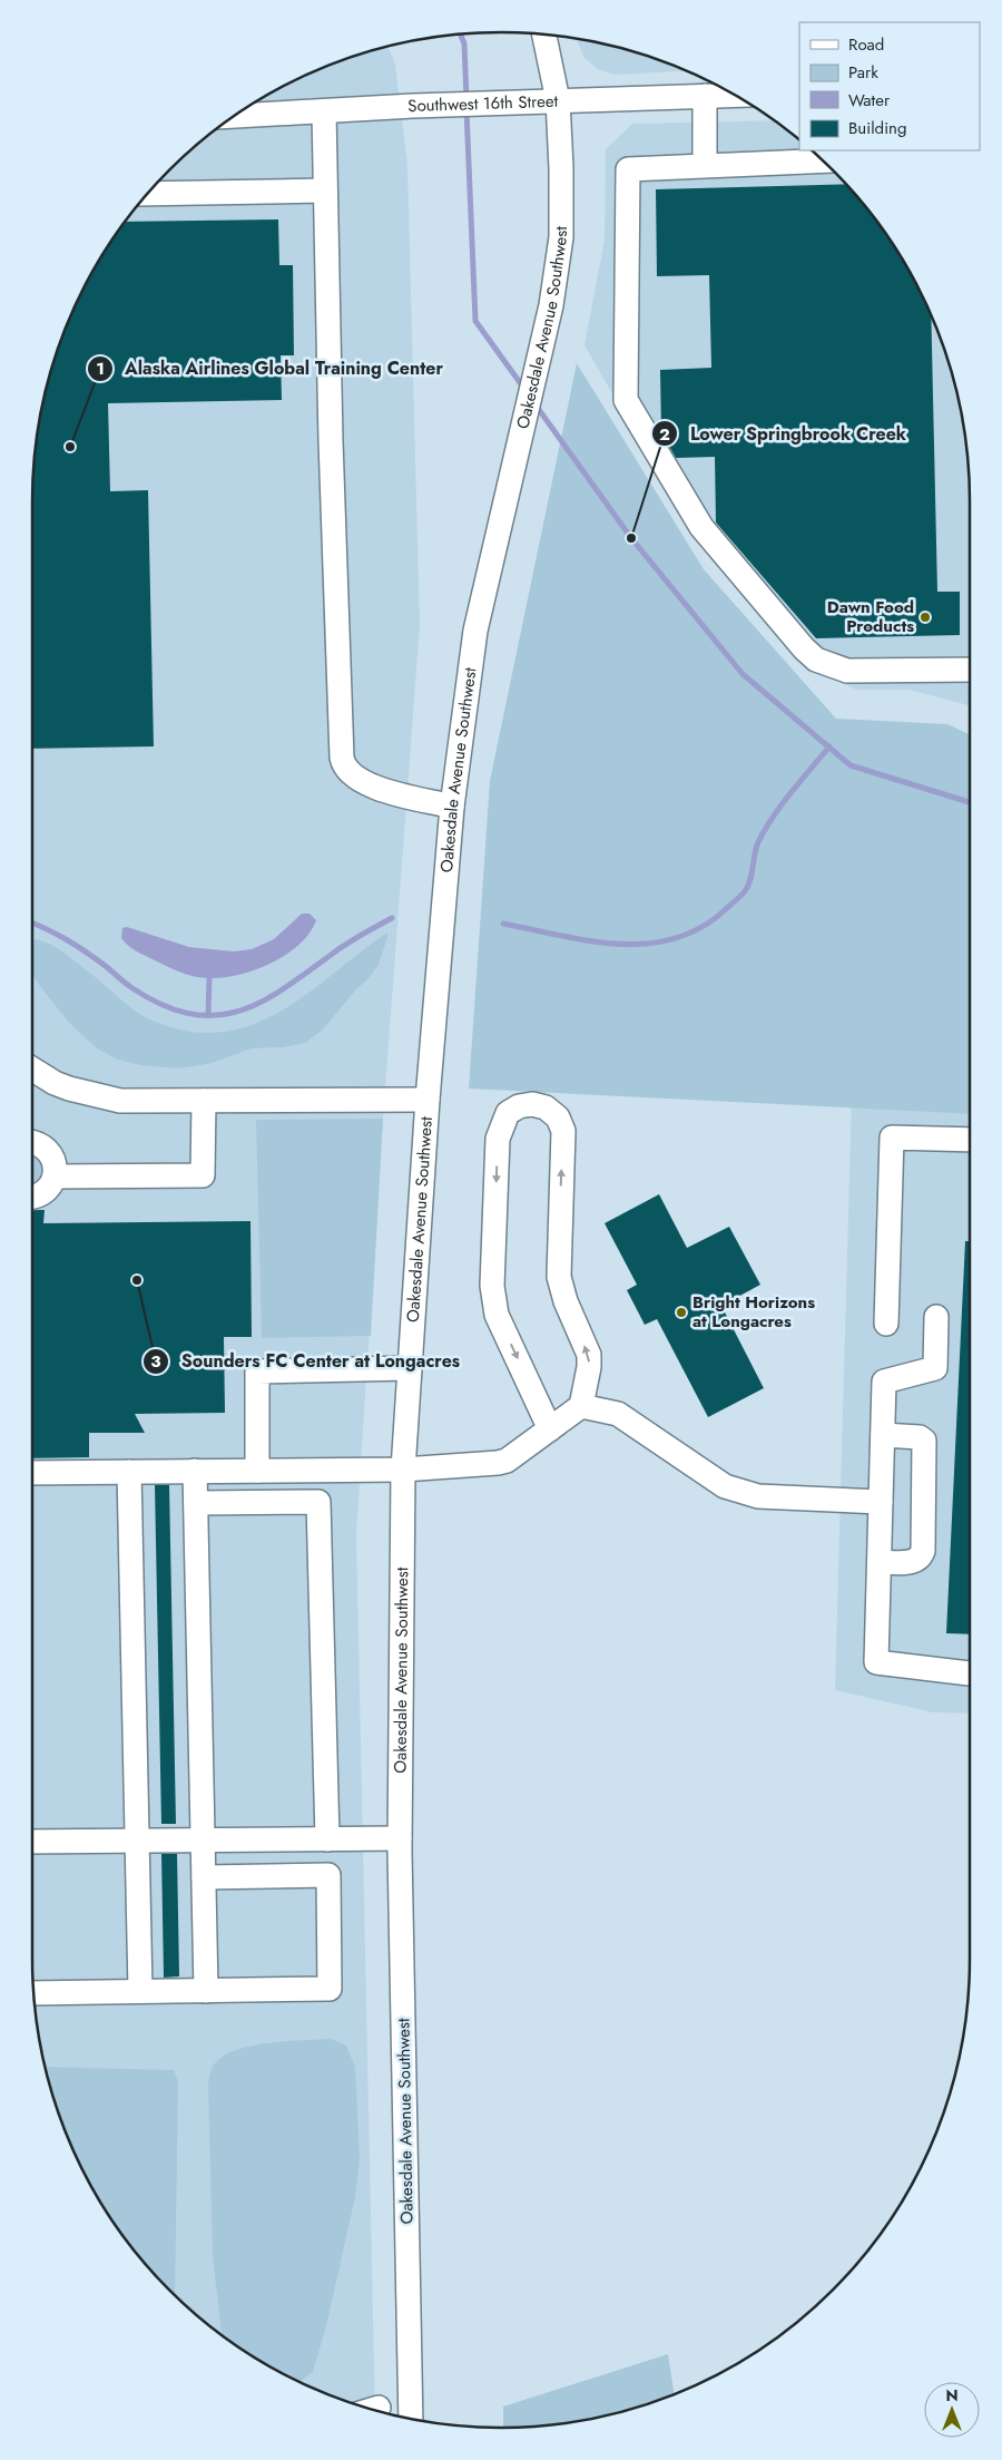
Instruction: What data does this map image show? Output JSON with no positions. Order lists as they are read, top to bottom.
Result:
{
  "streets": {
    "street": ["Southwest 16th Street", "Oakesdale Avenue Southwest"]
  },
  "crossings": [
    ["Southwest 16th Street", "Oakesdale Avenue Southwest"]
  ],
  "places": [
    "Alaska Airlines Global Training Center",
    "Lower Springbrook Creek",
    "Dawn Food Products",
    "Sounders FC Center at Longacres",
    "Bright Horizons at Longacres"
  ],
  "legend": [
    "Road",
    "Park",
    "Water",
    "Building"
  ],
  "north": "top"
}
